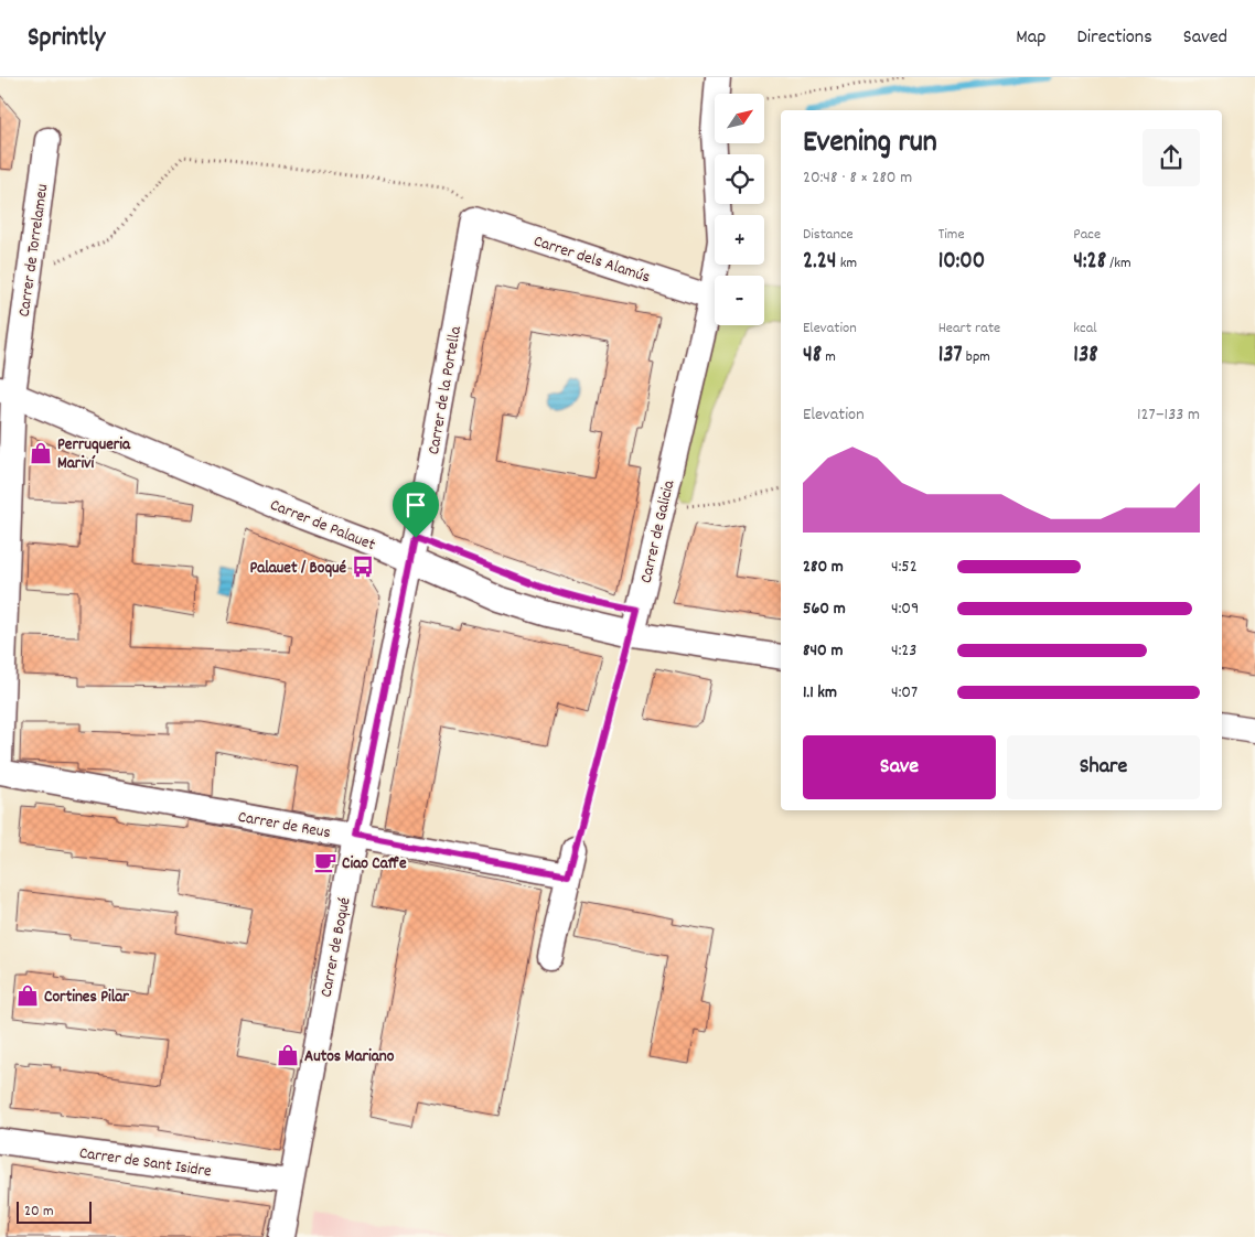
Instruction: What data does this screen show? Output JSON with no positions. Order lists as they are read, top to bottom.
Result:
{
  "streets": {
    "street": [
      "Carrer de Torrelameu",
      "Carrer dels Alamús",
      "Carrer de la Portella",
      "Carrer de Palauet",
      "Carrer de Galicia",
      "Carrer de Reus",
      "Carrer de Boqué",
      "Carrer de Sant Isidre"
    ]
  },
  "crossings": [
    ["Carrer de Torrelameu", "Carrer de Palauet"],
    ["Carrer dels Alamús", "Carrer de la Portella"],
    ["Carrer dels Alamús", "Carrer de Galicia"],
    ["Carrer de la Portella", "Carrer de Palauet"],
    ["Carrer de la Portella", "Carrer de Boqué"],
    ["Carrer de Palauet", "Carrer de Galicia"],
    ["Carrer de Palauet", "Carrer de Boqué"],
    ["Carrer de Reus", "Carrer de Boqué"],
    ["Carrer de Boqué", "Carrer de Sant Isidre"]
  ],
  "places": {
    "shop": ["Perruqueria Mariví", "Cortines Pilar", "Autos Mariano"],
    "bus stop": ["Palauet / Boqué"],
    "cafe": ["Ciao Caffe"]
  },
  "scale_bar": "20 m",
  "north": "top right",
  "page": {
    "header": "Sprintly",
    "nav": ["Map", "Directions", "Saved"],
    "map_buttons": ["+", "−"],
    "heading": ["Evening run", "20:48 · 8 × 280 m"],
    "stats": [
      ["Distance", "2.24 km"],
      ["Time", "10:00"],
      ["Pace", "4:28 /km"],
      ["Elevation", "48 m"],
      ["Heart rate", "137 bpm"],
      ["kcal", "138"]
    ],
    "chart": ["Elevation", "127–133 m"],
    "list": [
      {
        "name": "280 m",
        "note": "4:52"
      },
      {
        "name": "560 m",
        "note": "4:09"
      },
      {
        "name": "840 m",
        "note": "4:23"
      },
      {
        "name": "1.1 km",
        "note": "4:07"
      }
    ],
    "buttons": ["Save", "Share"],
    "scale": "20 m"
  }
}
